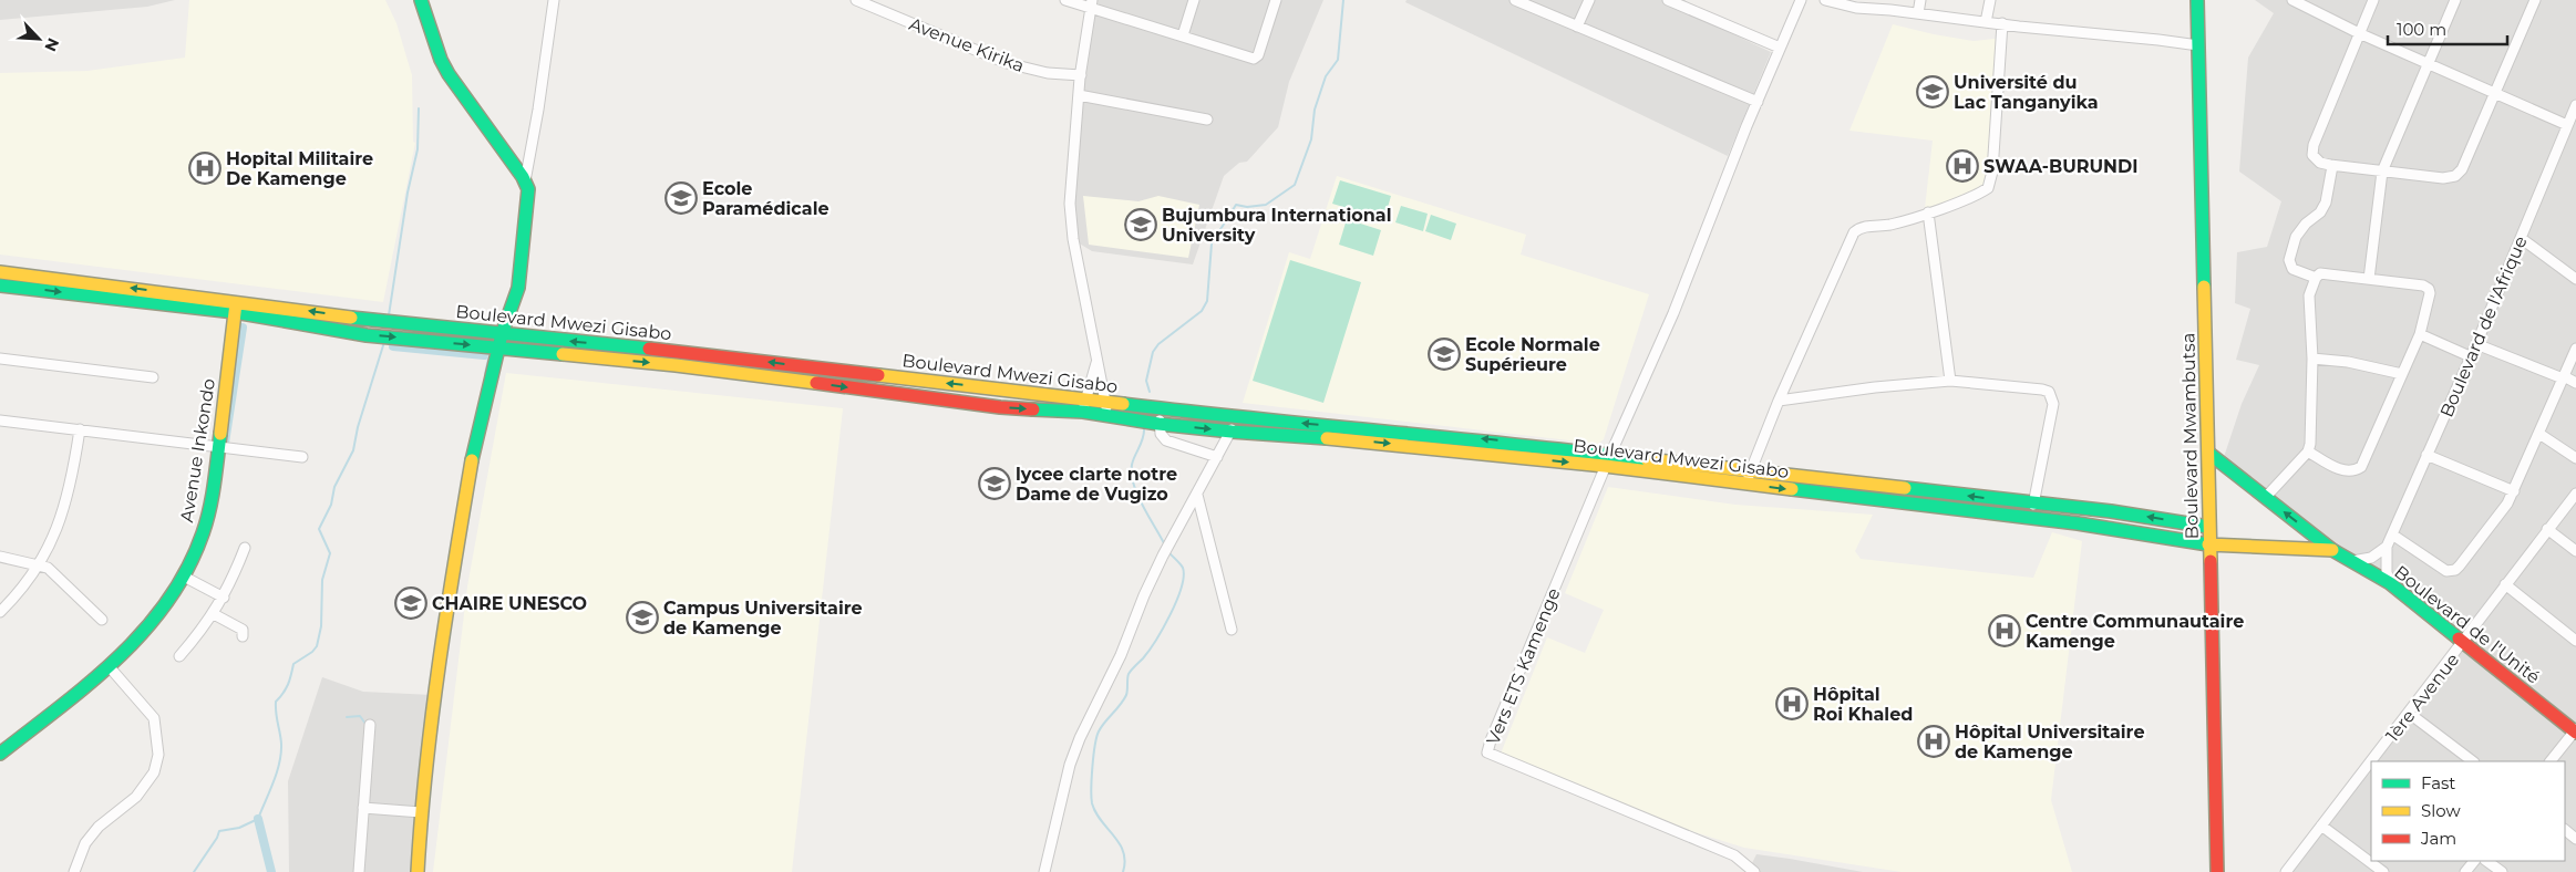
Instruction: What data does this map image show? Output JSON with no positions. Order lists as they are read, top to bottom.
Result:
{
  "streets": {
    "main road": [
      "Boulevard Mwezi Gisabo",
      "Boulevard Mwambutsa",
      "Avenue Inkondo",
      "Boulevard de l'Unité"
    ],
    "street": [
      "Avenue Kirika",
      "Boulevard de l'Afrique",
      "Vers ETS Kamenge",
      "1ère Avenue"
    ]
  },
  "crossings": [
    ["Boulevard Mwezi Gisabo", "Boulevard Mwambutsa"],
    ["Boulevard Mwezi Gisabo", "Avenue Inkondo"],
    ["Boulevard Mwezi Gisabo", "Boulevard de l'Unité"],
    ["Boulevard Mwezi Gisabo", "Vers ETS Kamenge"],
    ["Boulevard de l'Afrique", "Boulevard de l'Unité"],
    ["Boulevard Mwambutsa", "Boulevard de l'Unité"],
    ["Boulevard de l'Unité", "1ère Avenue"]
  ],
  "places": {
    "school or university": [
      "Université du Lac Tanganyika",
      "Ecole Paramédicale",
      "Bujumbura International University",
      "Ecole Normale Supérieure",
      "lycee clarte notre Dame de Vugizo",
      "CHAIRE UNESCO",
      "Campus Universitaire de Kamenge"
    ],
    "hospital": [
      "SWAA-BURUNDI",
      "Hopital Militaire De Kamenge",
      "Centre Communautaire Kamenge",
      "Hôpital Roi Khaled",
      "Hôpital Universitaire de Kamenge"
    ]
  },
  "legend": ["Fast", "Slow", "Jam"],
  "scale_bar": "100 m",
  "north": "bottom right"
}
